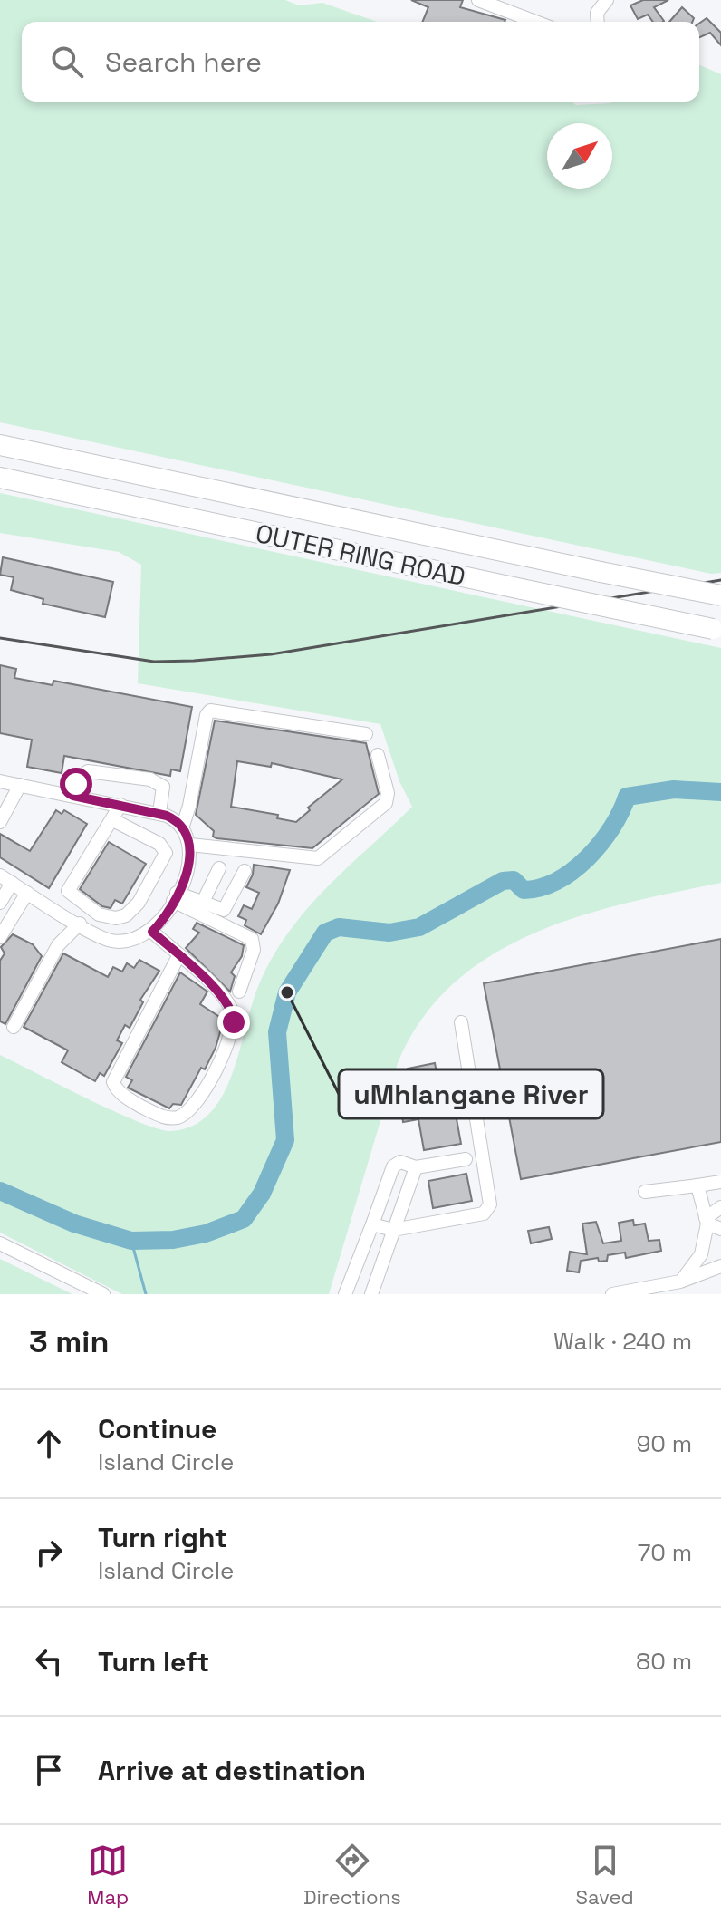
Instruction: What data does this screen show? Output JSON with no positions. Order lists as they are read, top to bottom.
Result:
{
  "streets": {
    "highway": ["OUTER RING ROAD"]
  },
  "places": ["uMhlangane River"],
  "north": "top right",
  "page": {
    "search": "Search here",
    "heading": ["3 min", "Walk · 240 m"],
    "list": [
      ["Continue", "Island Circle", "90 m"],
      ["Turn right", "Island Circle", "70 m"],
      ["Turn left", "80 m"],
      "Arrive at destination"
    ],
    "nav": ["Map", "Directions", "Saved"]
  }
}
